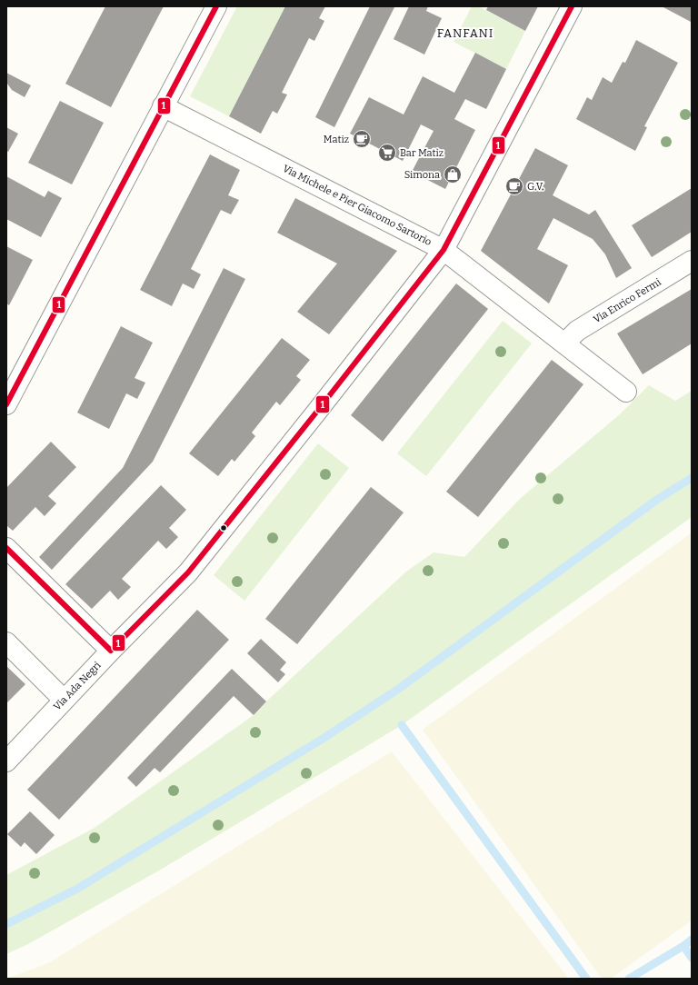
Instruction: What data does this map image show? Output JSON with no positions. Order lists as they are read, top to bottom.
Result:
{
  "streets": {
    "street": ["Via Michele e Pier Giacomo Sartorio", "Via Enrico Fermi", "Via Ada Negri"]
  },
  "crossings": [
    ["Via Michele e Pier Giacomo Sartorio", "Via Enrico Fermi"],
    ["Via Michele e Pier Giacomo Sartorio", "Via Ada Negri"]
  ],
  "districts": ["FANFANI"],
  "places": {
    "cafe": ["Matiz", "G.V."],
    "supermarket": ["Bar Matiz"],
    "shop": ["Simona"]
  },
  "lines": ["transit line 1"]
}
